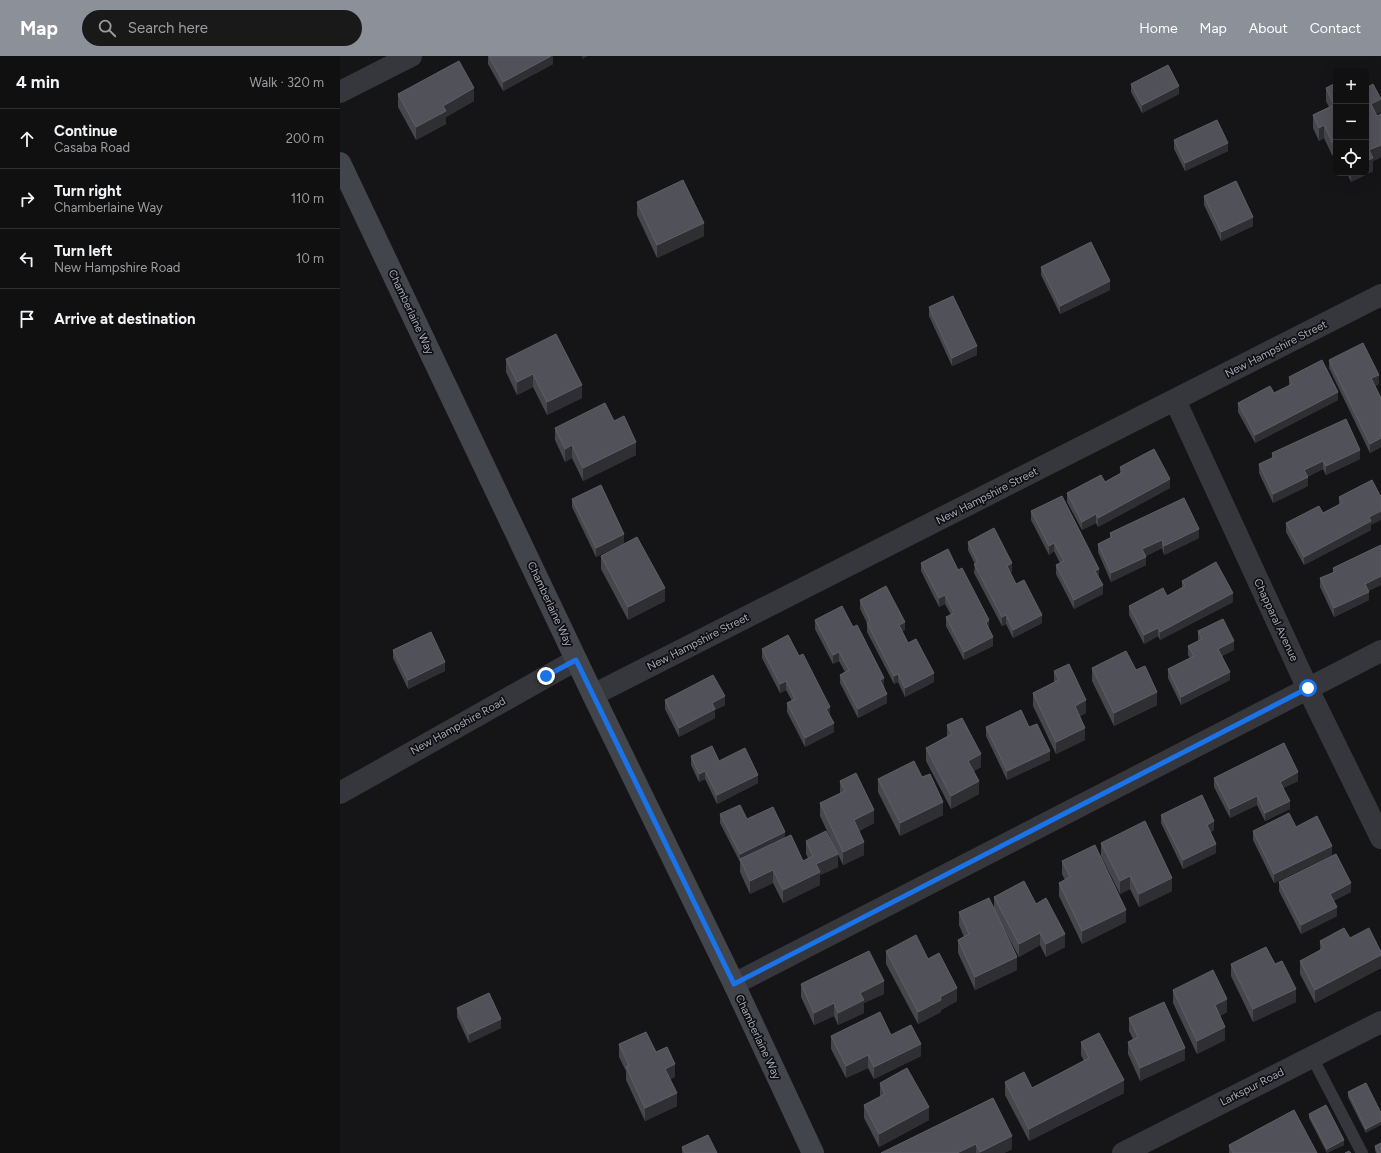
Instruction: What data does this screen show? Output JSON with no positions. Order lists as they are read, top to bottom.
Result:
{
  "streets": {
    "main road": ["Chamberlaine Way"],
    "street": [
      "New Hampshire Street",
      "Chapparal Avenue",
      "New Hampshire Road",
      "Larkspur Road"
    ]
  },
  "crossings": [
    ["Chamberlaine Way", "New Hampshire Street"],
    ["Chamberlaine Way", "New Hampshire Road"],
    ["New Hampshire Street", "Chapparal Avenue"]
  ],
  "page": {
    "header": "Map",
    "search": "Search here",
    "nav": [
      "Home",
      "Map",
      "About",
      "Contact"
    ],
    "heading": ["4 min", "Walk · 320 m"],
    "map_buttons": ["+", "−"],
    "list": [
      ["Continue", "Casaba Road", "200 m"],
      ["Turn right", "Chamberlaine Way", "110 m"],
      ["Turn left", "New Hampshire Road", "10 m"],
      "Arrive at destination"
    ]
  }
}
